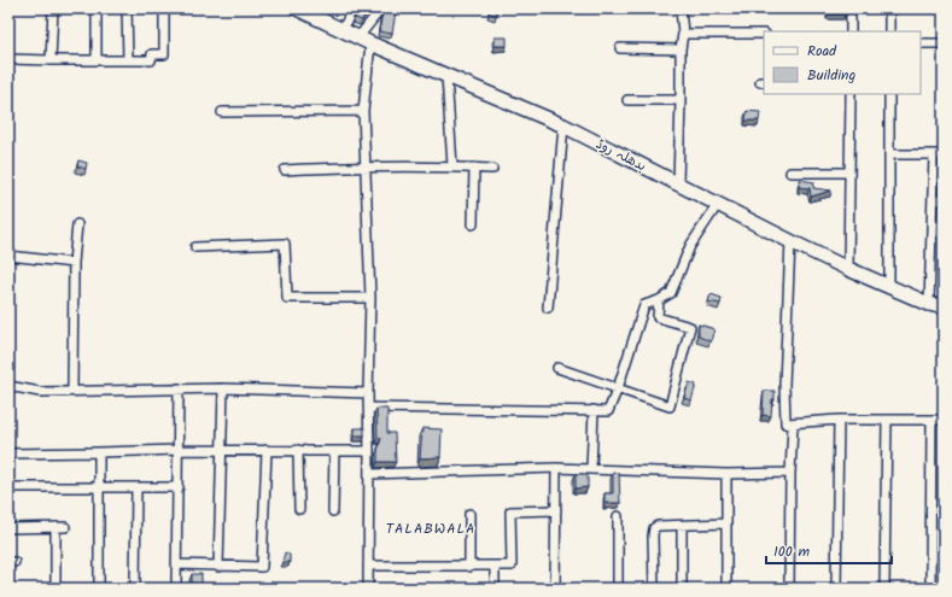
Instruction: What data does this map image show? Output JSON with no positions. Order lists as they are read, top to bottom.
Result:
{
  "streets": {
    "main road": ["بدھلہ روڈ"]
  },
  "districts": ["TALABWALA"],
  "legend": ["Road", "Building"],
  "scale_bar": "100 m"
}
